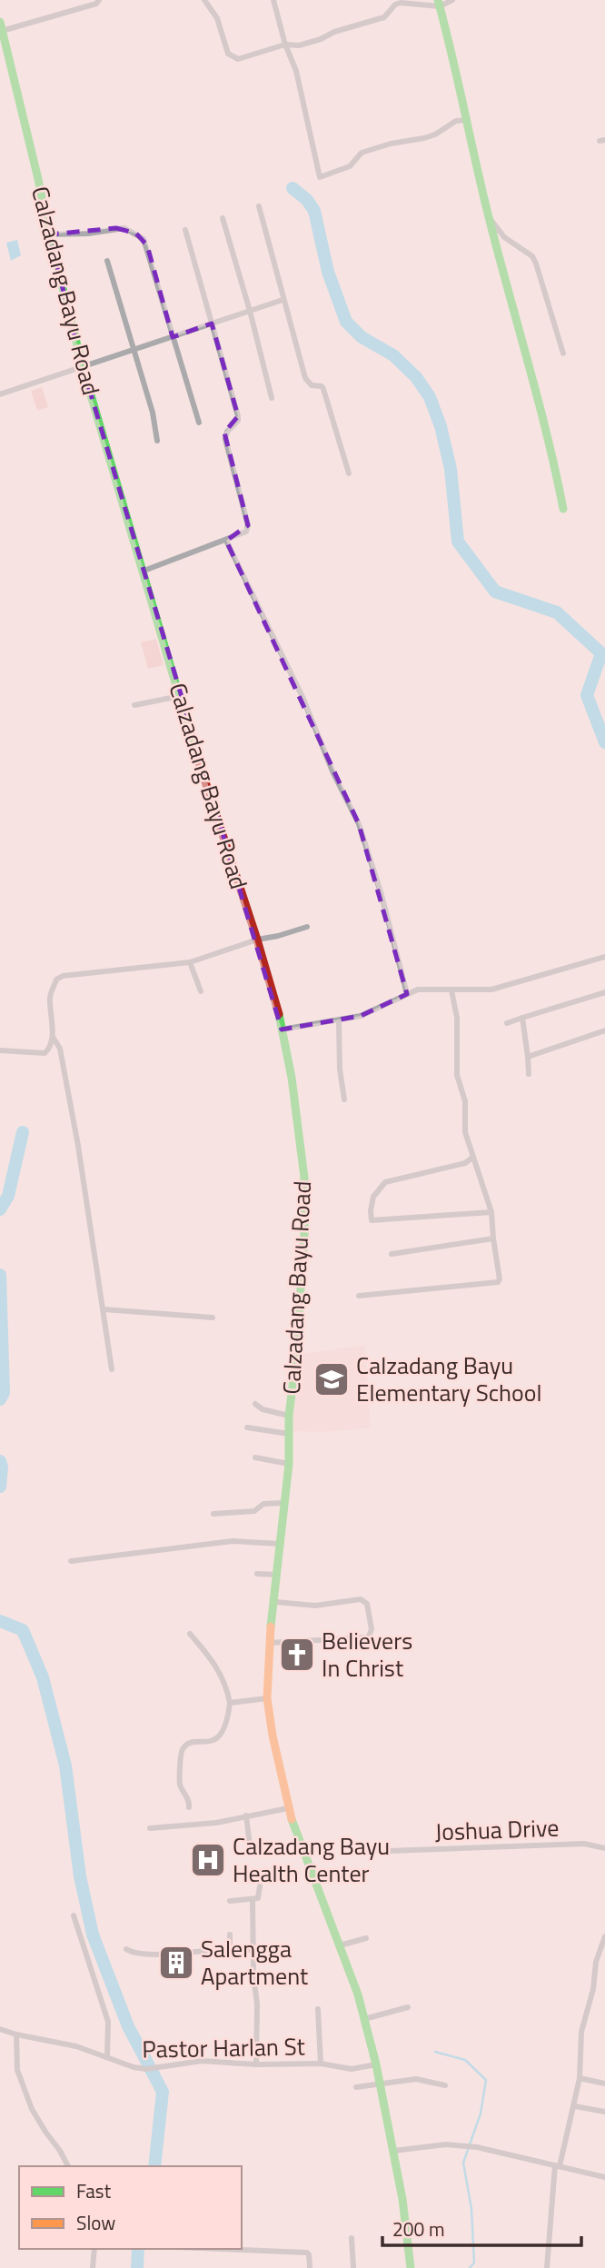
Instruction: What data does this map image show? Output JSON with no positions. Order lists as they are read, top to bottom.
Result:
{
  "streets": {
    "street": ["Calzadang Bayu Road", "Joshua Drive", "Pastor Harlan St"]
  },
  "crossings": [
    ["Calzadang Bayu Road", "Pastor Harlan St"]
  ],
  "places": {
    "school or university": ["Calzadang Bayu Elementary School"],
    "church": ["Believers In Christ"],
    "hospital": ["Calzadang Bayu Health Center"],
    "building": ["Salengga Apartment"]
  },
  "legend": ["Fast", "Slow"],
  "scale_bar": "200 m"
}
